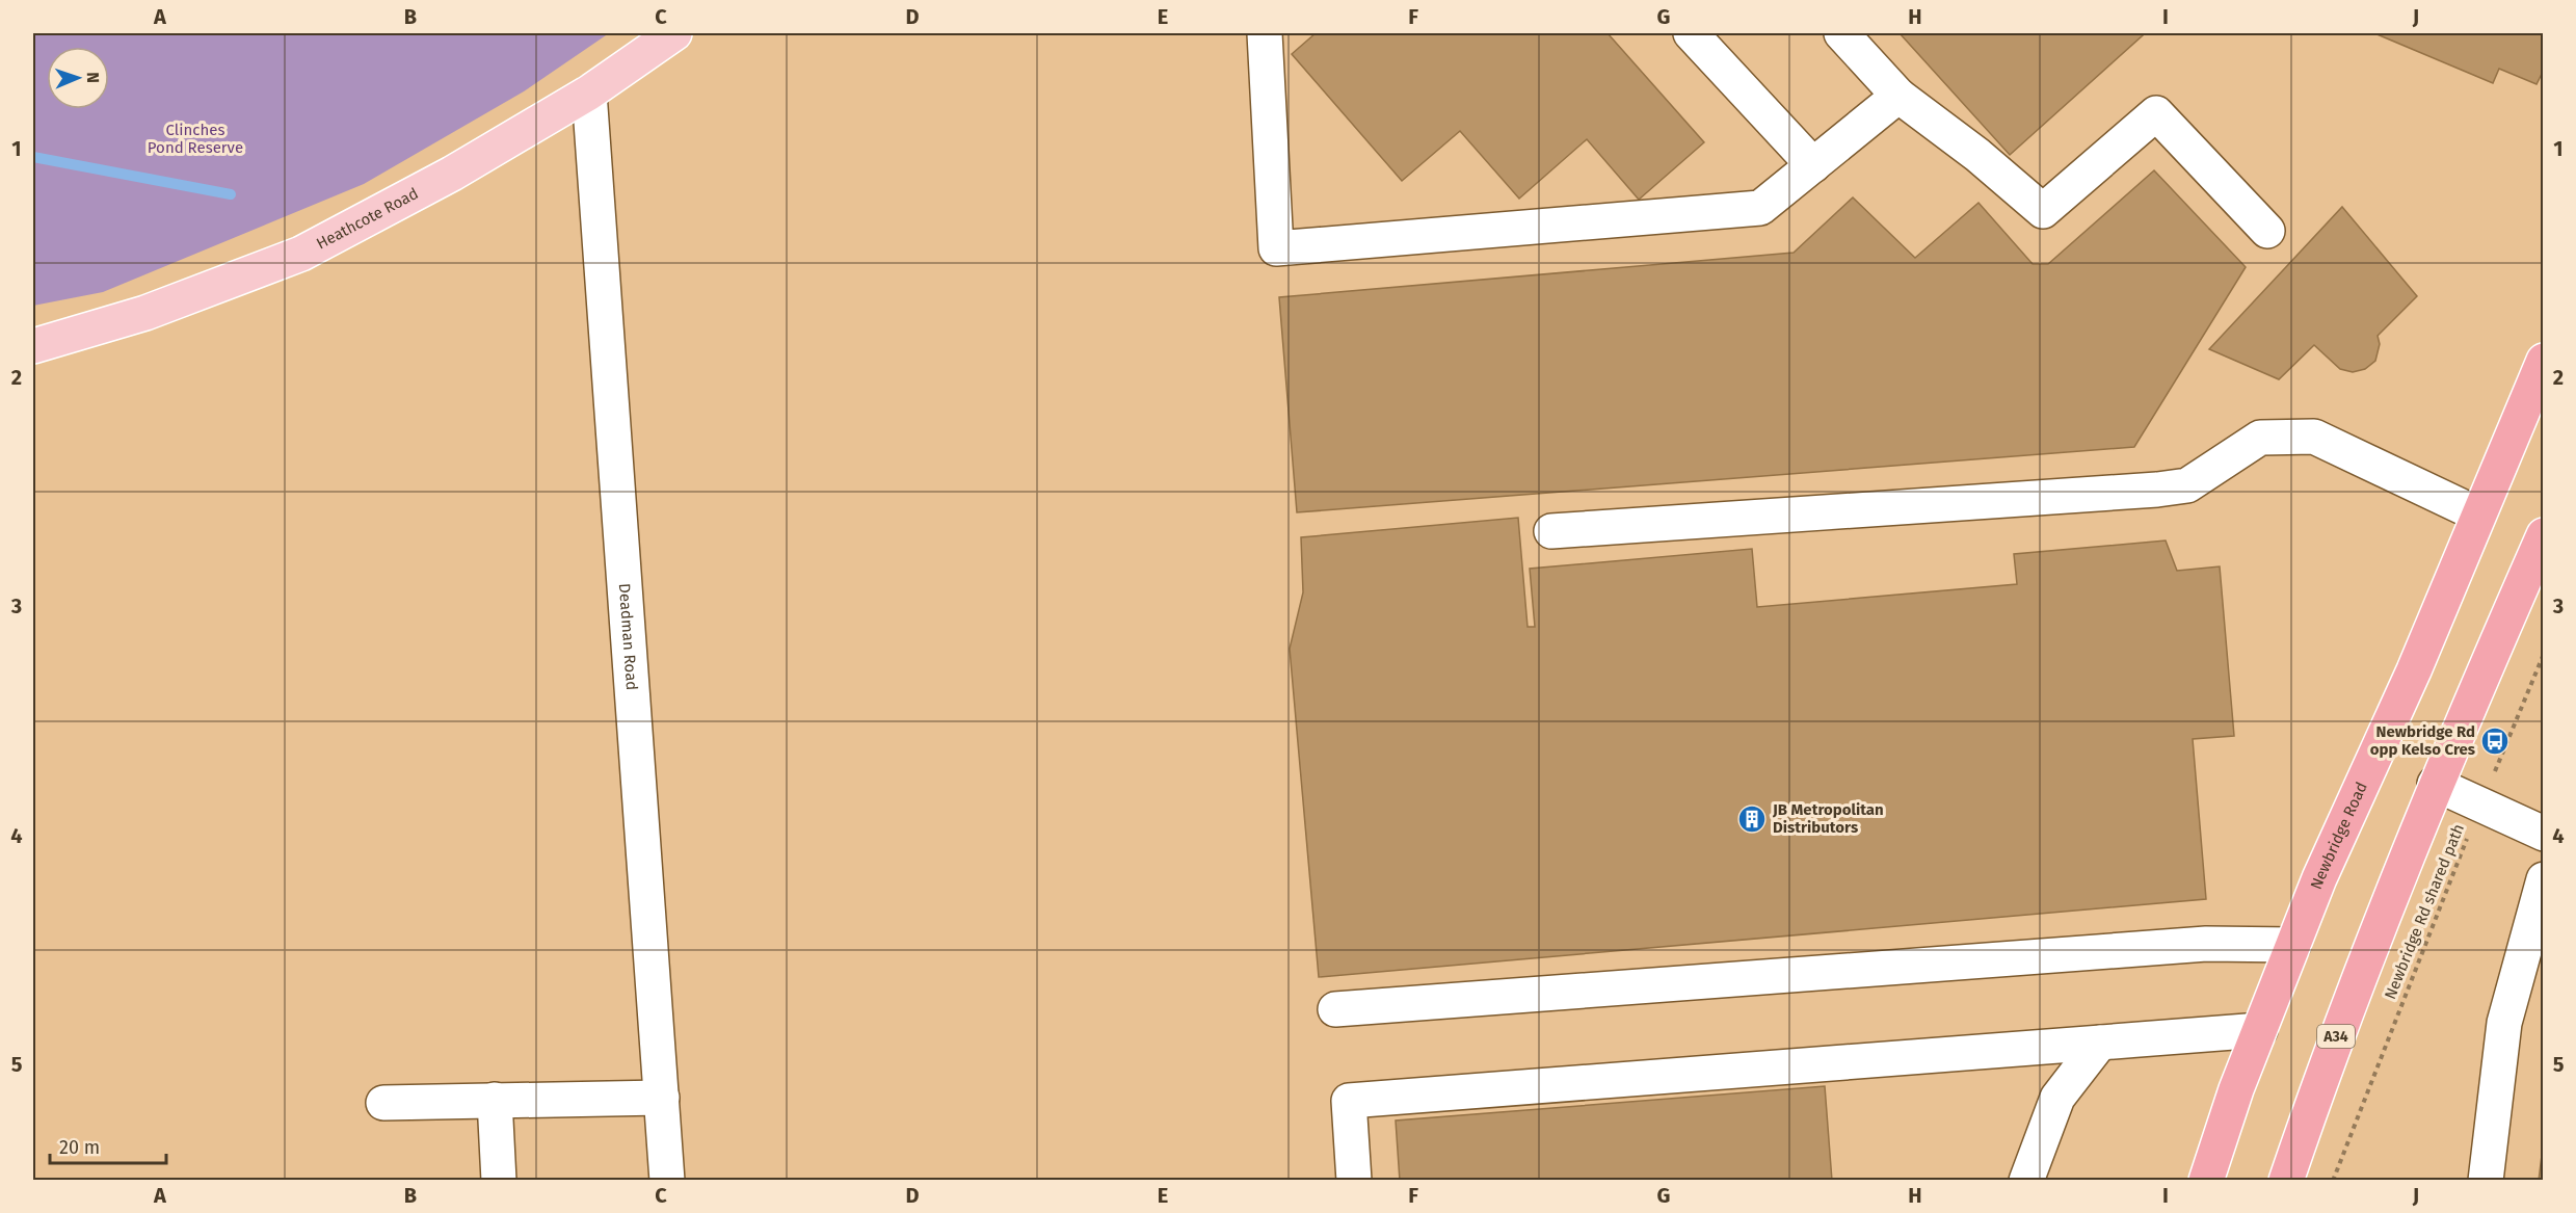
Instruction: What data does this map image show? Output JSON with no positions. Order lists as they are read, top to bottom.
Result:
{
  "streets": {
    "highway": ["Newbridge Road", "A34"],
    "main road": ["Heathcote Road"],
    "street": ["Deadman Road"],
    "path": ["Newbridge Rd shared path"]
  },
  "crossings": [
    ["Heathcote Road", "Deadman Road"]
  ],
  "parks": ["Clinches Pond Reserve"],
  "places": {
    "bus stop": ["Newbridge Rd opp Kelso Cres"],
    "building": ["JB Metropolitan Distributors"]
  },
  "scale_bar": "20 m",
  "north": "right",
  "grid": {
    "columns": [
      "A",
      "B",
      "C",
      "D",
      "E",
      "F",
      "G",
      "H",
      "I",
      "J"
    ],
    "rows": [
      "1",
      "2",
      "3",
      "4",
      "5"
    ]
  }
}
